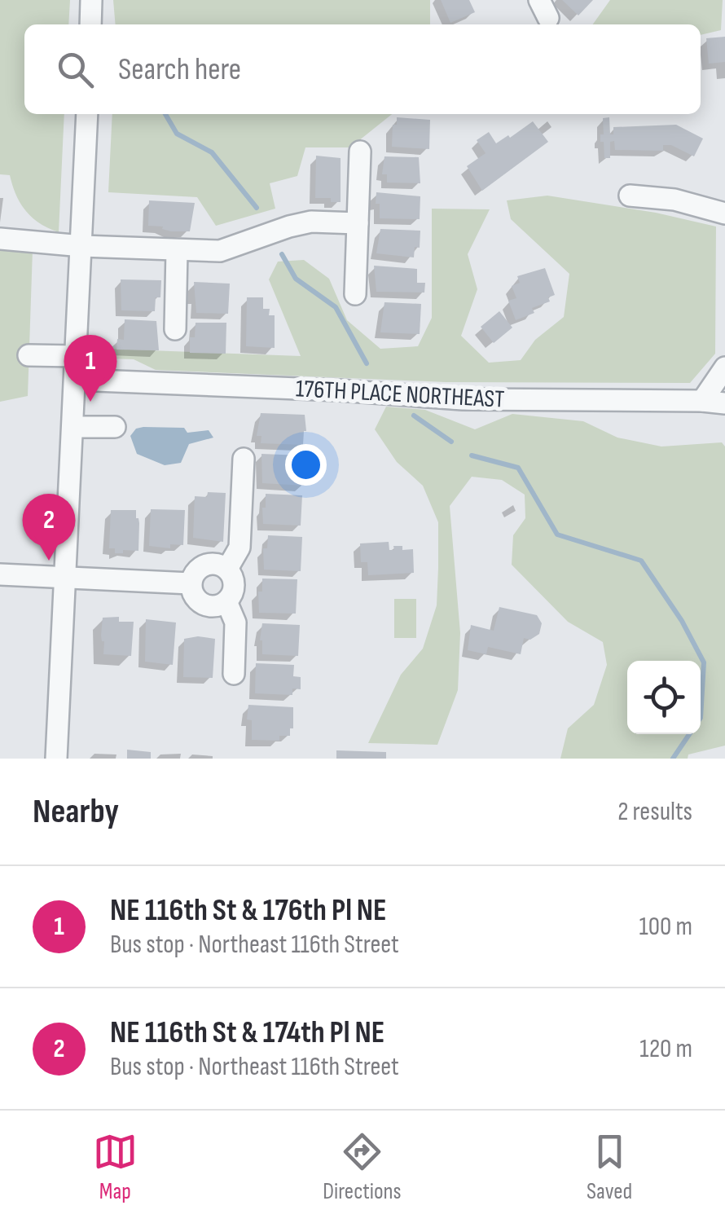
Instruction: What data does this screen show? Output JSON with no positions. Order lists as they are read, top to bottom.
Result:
{
  "streets": {
    "street": ["176TH PLACE NORTHEAST"]
  },
  "page": {
    "search": "Search here",
    "pins": ["1", "2"],
    "heading": ["Nearby", "2 results"],
    "list": [
      {
        "mark": "1",
        "name": "NE 116th St & 176th Pl NE",
        "note": "Bus stop · Northeast 116th Street",
        "value": "100 m"
      },
      {
        "mark": "2",
        "name": "NE 116th St & 174th Pl NE",
        "note": "Bus stop · Northeast 116th Street",
        "value": "120 m"
      }
    ],
    "nav": ["Map", "Directions", "Saved"]
  }
}
